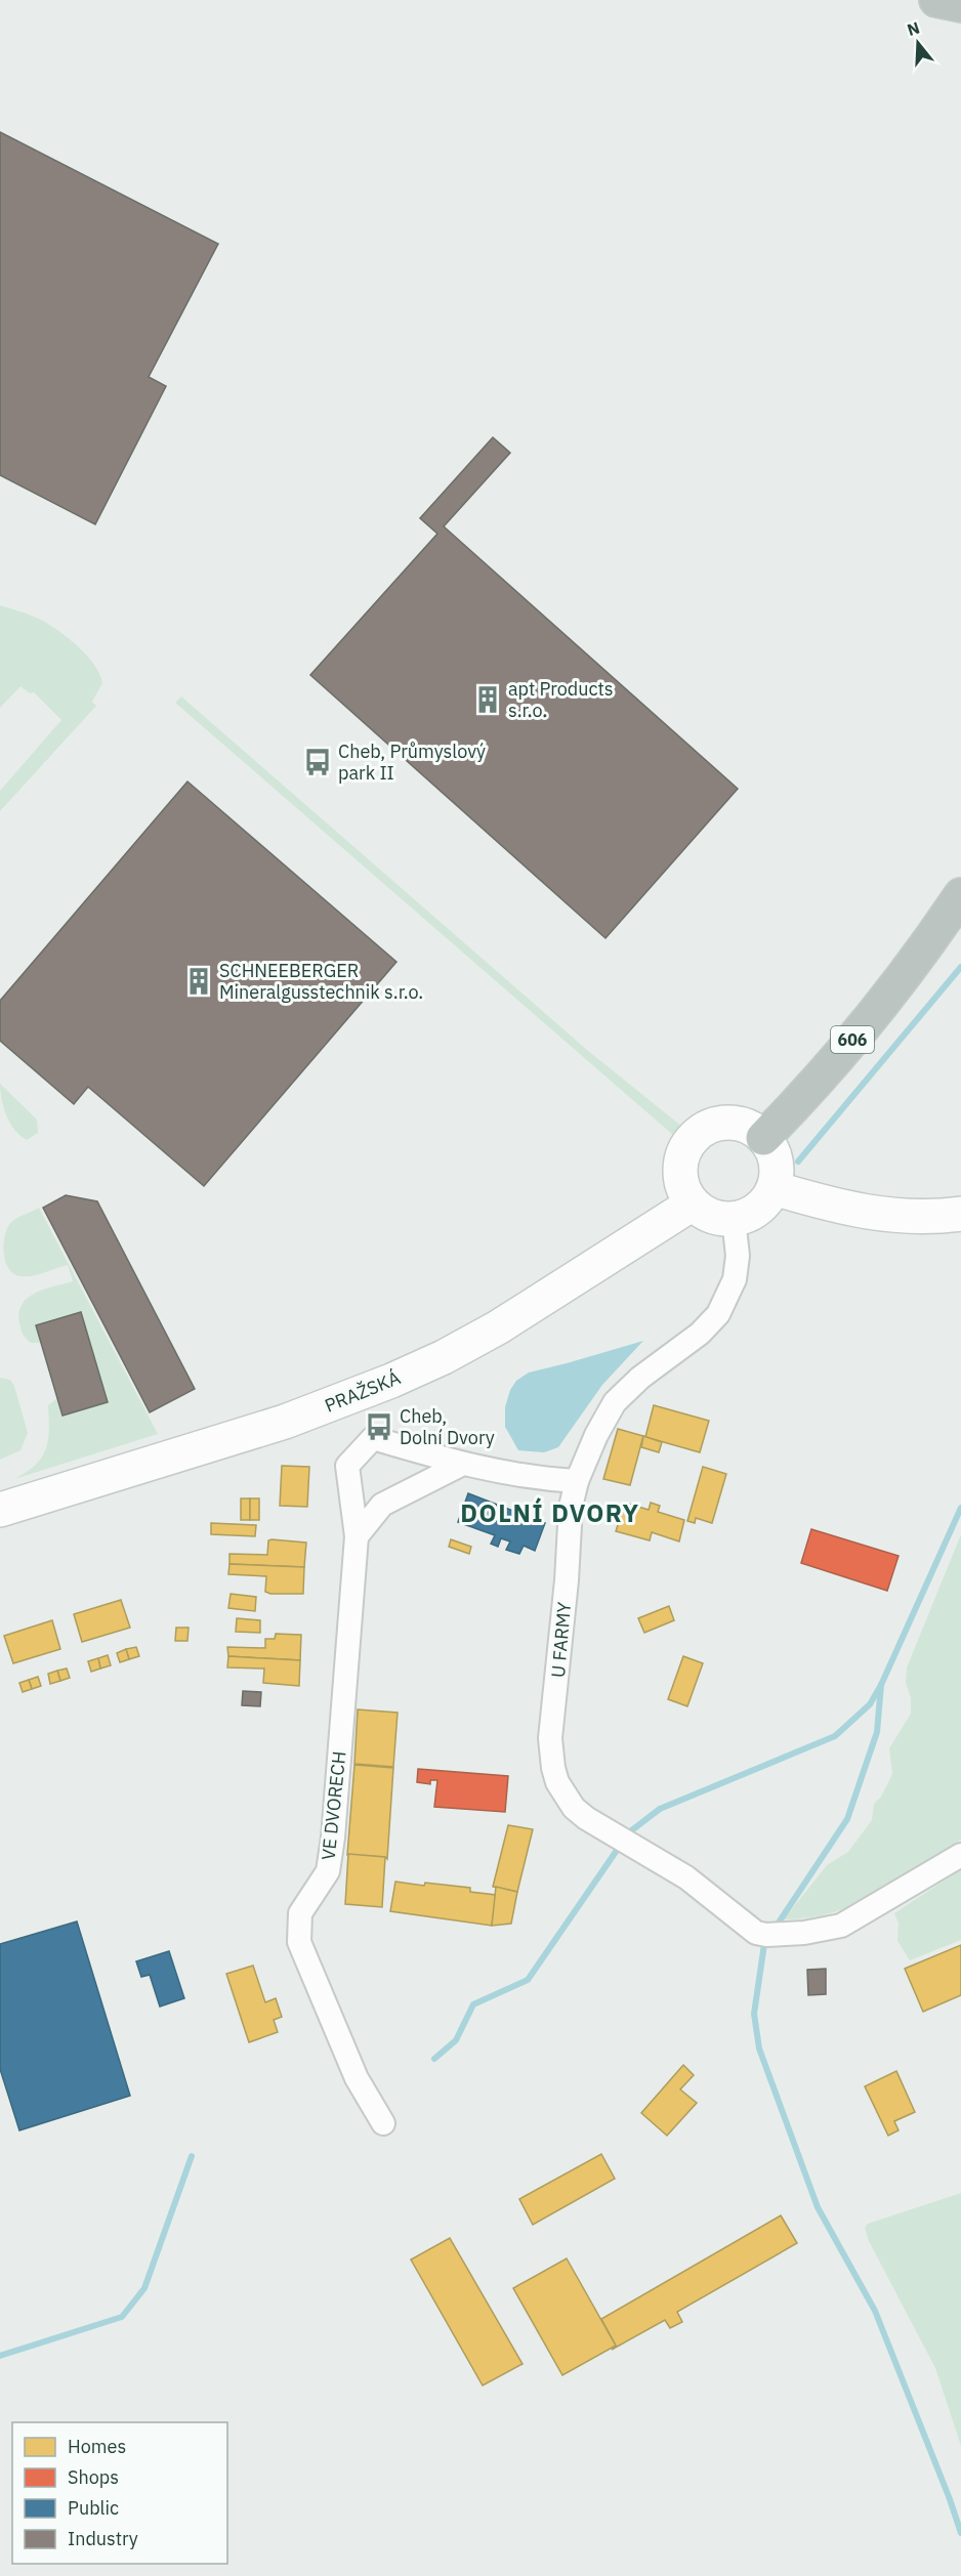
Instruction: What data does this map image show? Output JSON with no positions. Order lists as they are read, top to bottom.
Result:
{
  "streets": {
    "highway": ["606"],
    "main road": ["PRAŽSKÁ"],
    "street": ["U FARMY", "VE DVORECH"]
  },
  "crossings": [
    ["606", "PRAŽSKÁ"],
    ["606", "U FARMY"],
    ["PRAŽSKÁ", "U FARMY"],
    ["U FARMY", "VE DVORECH"]
  ],
  "districts": ["DOLNÍ DVORY"],
  "places": {
    "building": ["apt Products s.r.o.", "SCHNEEBERGER Mineralgusstechnik s.r.o."],
    "bus stop": ["Cheb, Průmyslový park II", "Cheb, Dolní Dvory"]
  },
  "legend": [
    "Homes",
    "Shops",
    "Public",
    "Industry"
  ],
  "north": "top"
}
